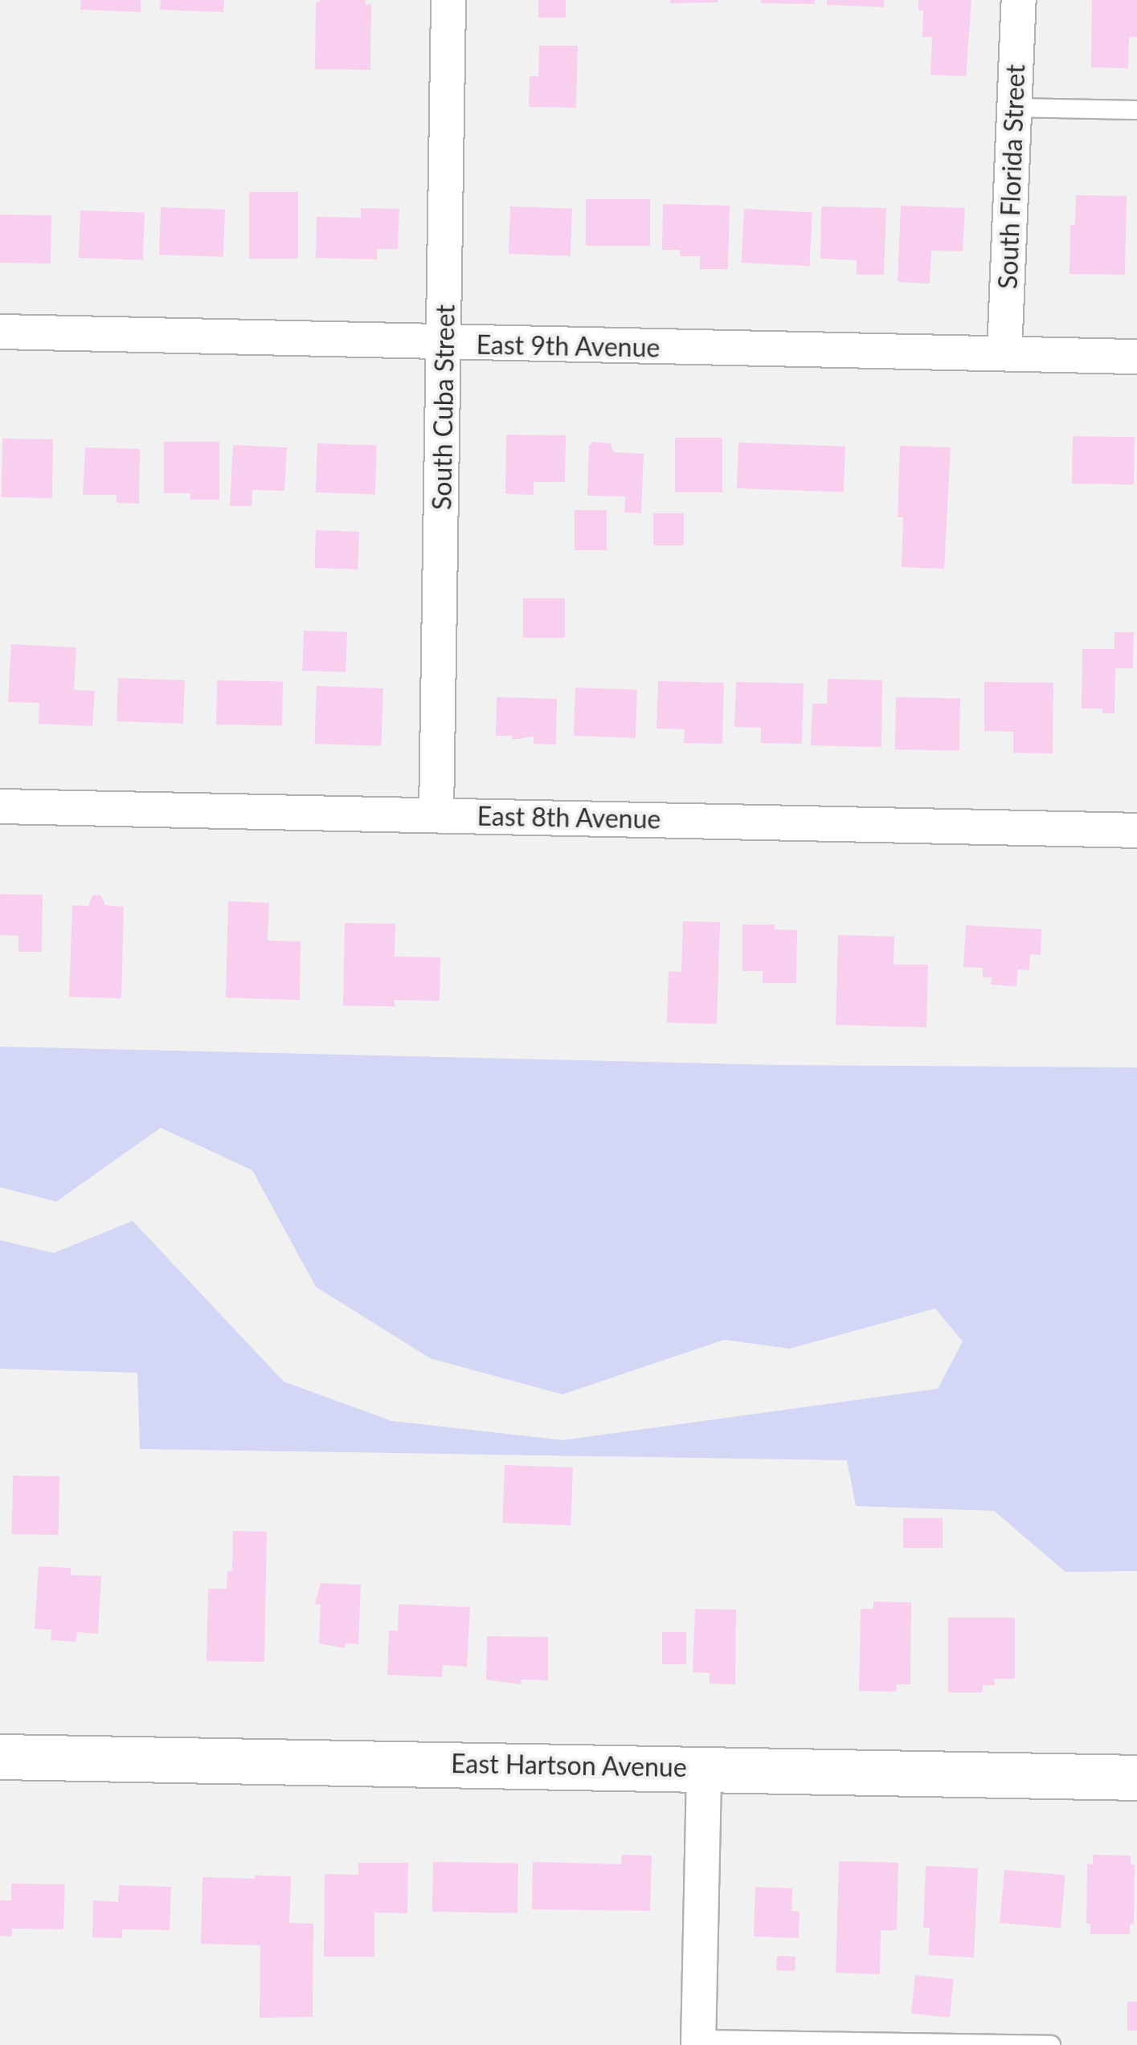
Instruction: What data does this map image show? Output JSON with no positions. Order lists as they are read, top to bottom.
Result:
{
  "streets": {
    "street": [
      "South Florida Street",
      "East 9th Avenue",
      "South Cuba Street",
      "East 8th Avenue",
      "East Hartson Avenue"
    ]
  },
  "crossings": [
    ["South Florida Street", "East 9th Avenue"],
    ["East 9th Avenue", "South Cuba Street"],
    ["South Cuba Street", "East 8th Avenue"]
  ]
}
